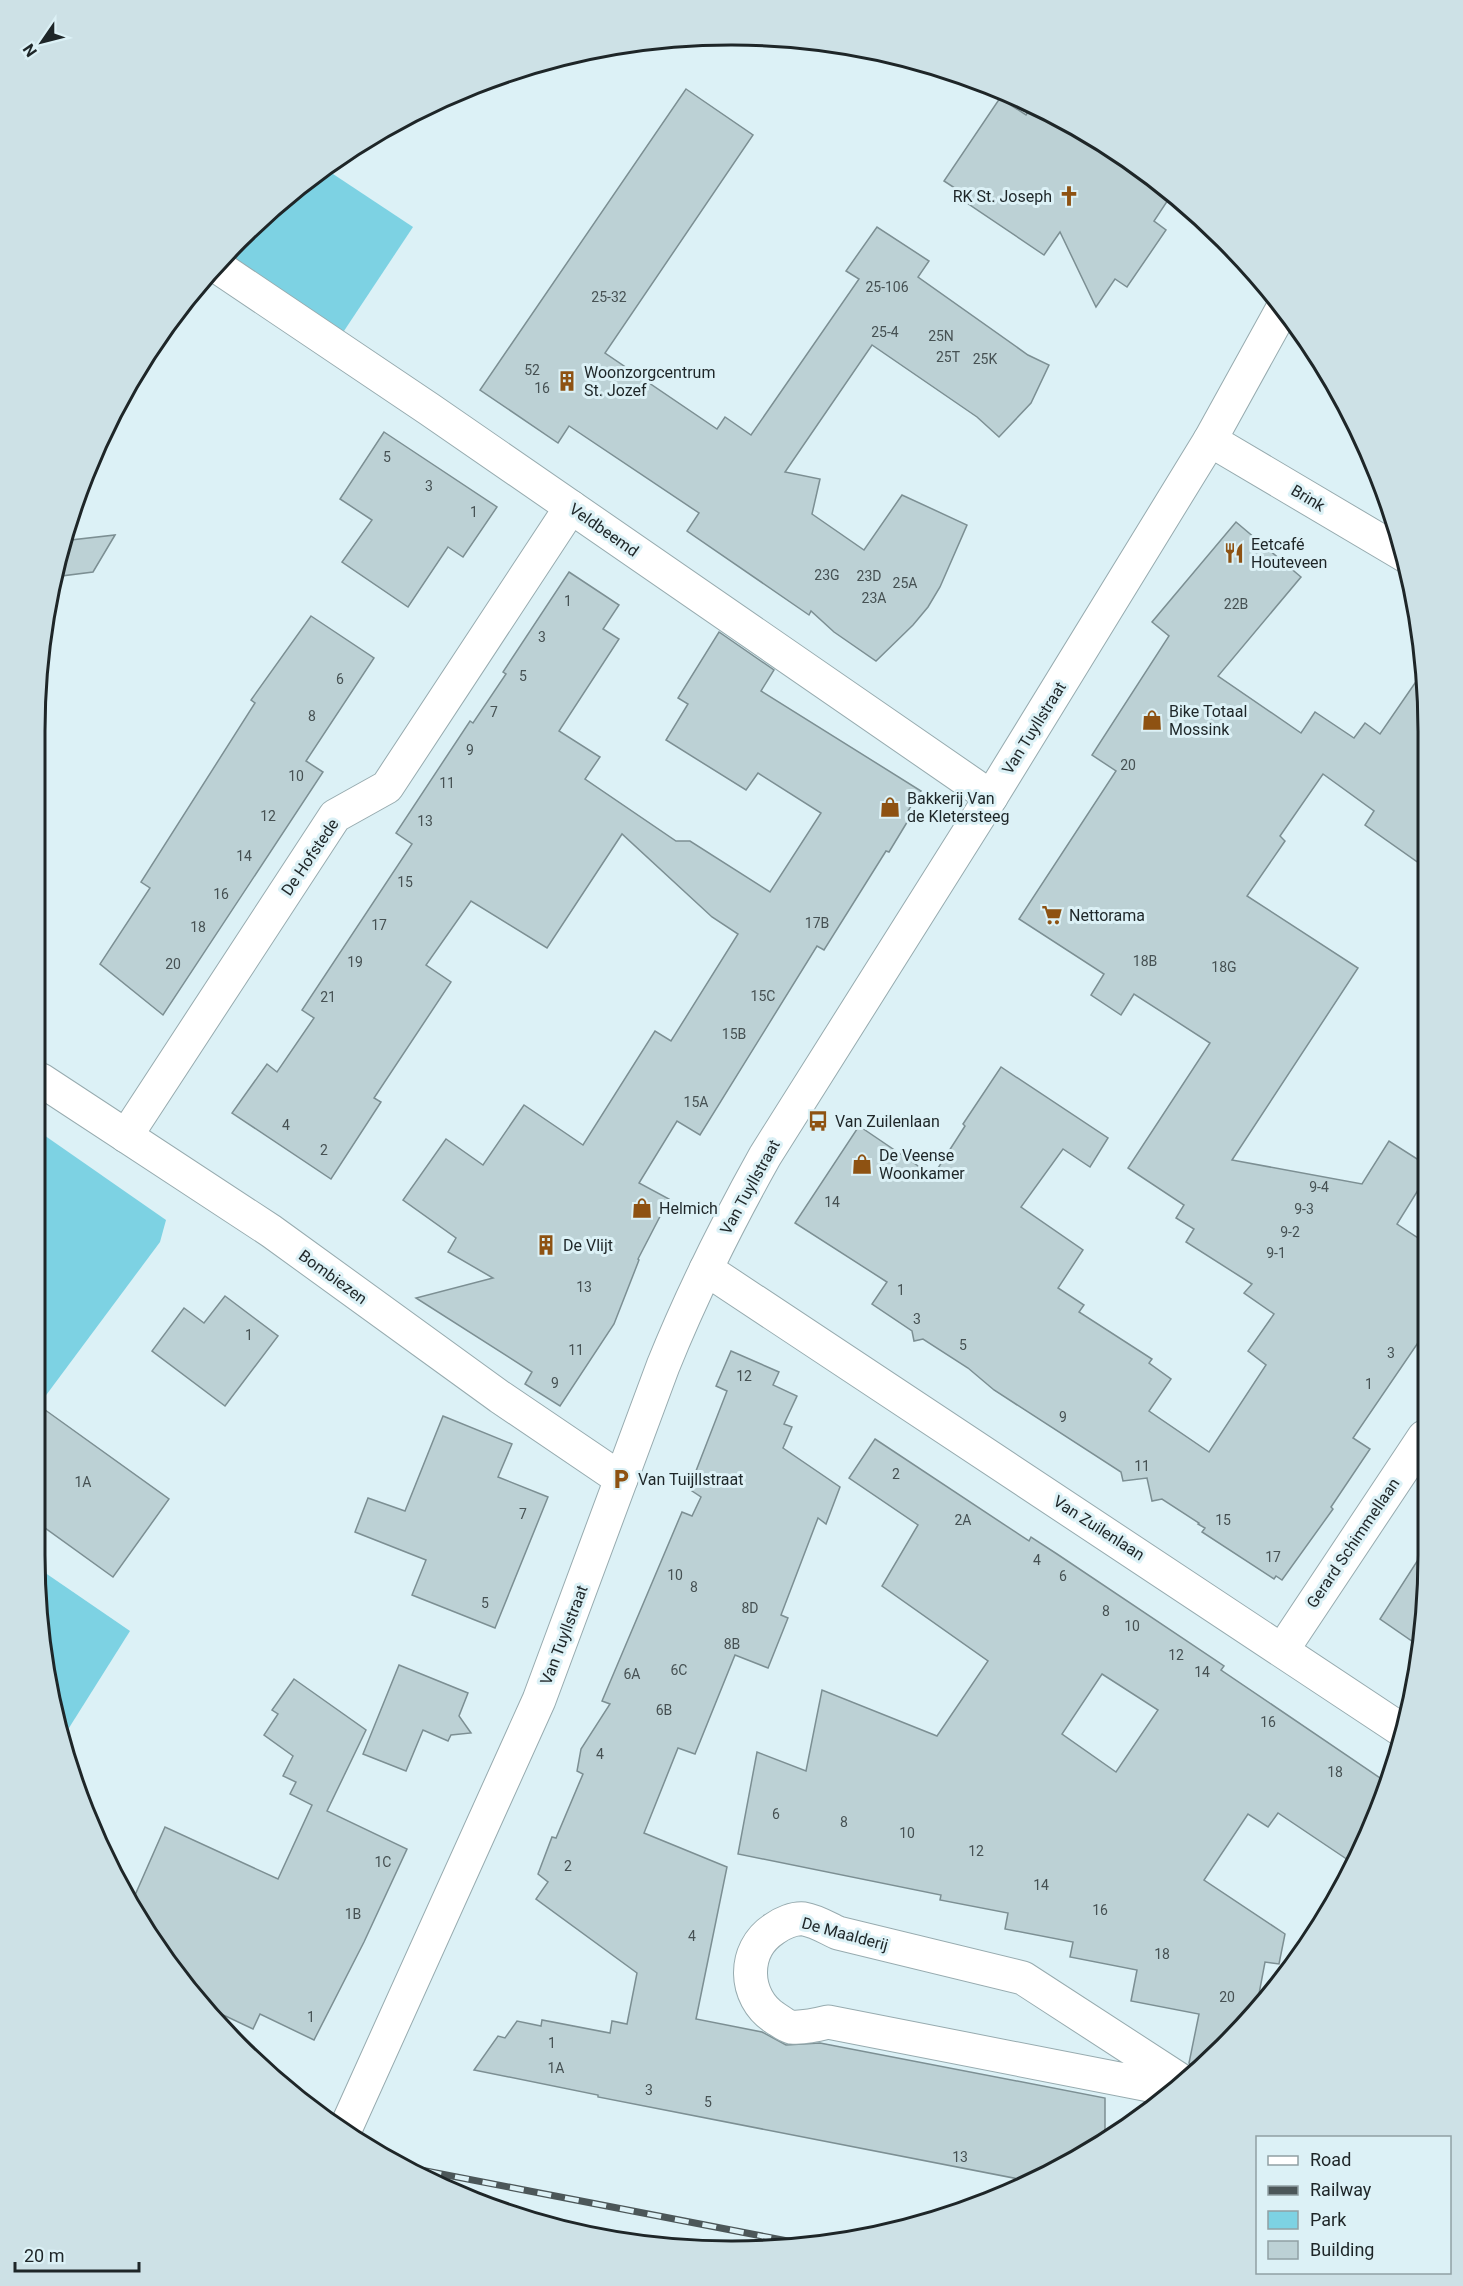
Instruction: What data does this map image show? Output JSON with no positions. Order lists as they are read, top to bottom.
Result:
{
  "streets": {
    "street": [
      "Brink",
      "Veldbeemd",
      "Van Tuyllstraat",
      "De Hofstede",
      "Bombiezen",
      "Van Zuilenlaan",
      "Gerard Schimmellaan",
      "De Maalderij"
    ]
  },
  "crossings": [
    ["Brink", "Van Tuyllstraat"],
    ["Veldbeemd", "Van Tuyllstraat"],
    ["Veldbeemd", "De Hofstede"],
    ["Van Tuyllstraat", "Bombiezen"],
    ["Van Tuyllstraat", "Van Zuilenlaan"],
    ["De Hofstede", "Bombiezen"],
    ["Van Zuilenlaan", "Gerard Schimmellaan"]
  ],
  "places": {
    "church": ["RK St. Joseph"],
    "building": ["Woonzorgcentrum St. Jozef", "De Vlijt"],
    "restaurant": ["Eetcafé Houteveen"],
    "shop": [
      "Bike Totaal Mossink",
      "Bakkerij Van de Kletersteeg",
      "De Veense Woonkamer",
      "Helmich"
    ],
    "supermarket": ["Nettorama"],
    "bus stop": ["Van Zuilenlaan"],
    "parking": ["Van Tuijllstraat"]
  },
  "house_numbers": [
    "25-106",
    "25-32",
    "25-4",
    "25N",
    "25T",
    "25K",
    "52",
    "16",
    "5",
    "3",
    "1",
    "23G",
    "23D",
    "25A",
    "23A",
    "1",
    "22B",
    "3",
    "5",
    "6",
    "7",
    "8",
    "9",
    "20",
    "10",
    "11",
    "12",
    "13",
    "14",
    "15",
    "16",
    "17B",
    "17",
    "18",
    "18B",
    "19",
    "20",
    "18G",
    "15C",
    "21",
    "15B",
    "15A",
    "4",
    "2",
    "9-4",
    "14",
    "9-3",
    "9-2",
    "9-1",
    "13",
    "1",
    "3",
    "1",
    "5",
    "11",
    "3",
    "12",
    "9",
    "1",
    "9",
    "11",
    "2",
    "1A",
    "7",
    "2A",
    "15",
    "17",
    "4",
    "10",
    "6",
    "8",
    "5",
    "8D",
    "8",
    "10",
    "8B",
    "12",
    "6C",
    "14",
    "6A",
    "6B",
    "16",
    "4",
    "18",
    "6",
    "8",
    "10",
    "12",
    "1C",
    "2",
    "14",
    "16",
    "1B",
    "4",
    "18",
    "20",
    "1",
    "1",
    "1A",
    "3",
    "5",
    "13"
  ],
  "legend": [
    "Road",
    "Railway",
    "Park",
    "Building"
  ],
  "scale_bar": "20 m",
  "north": "bottom left"
}
